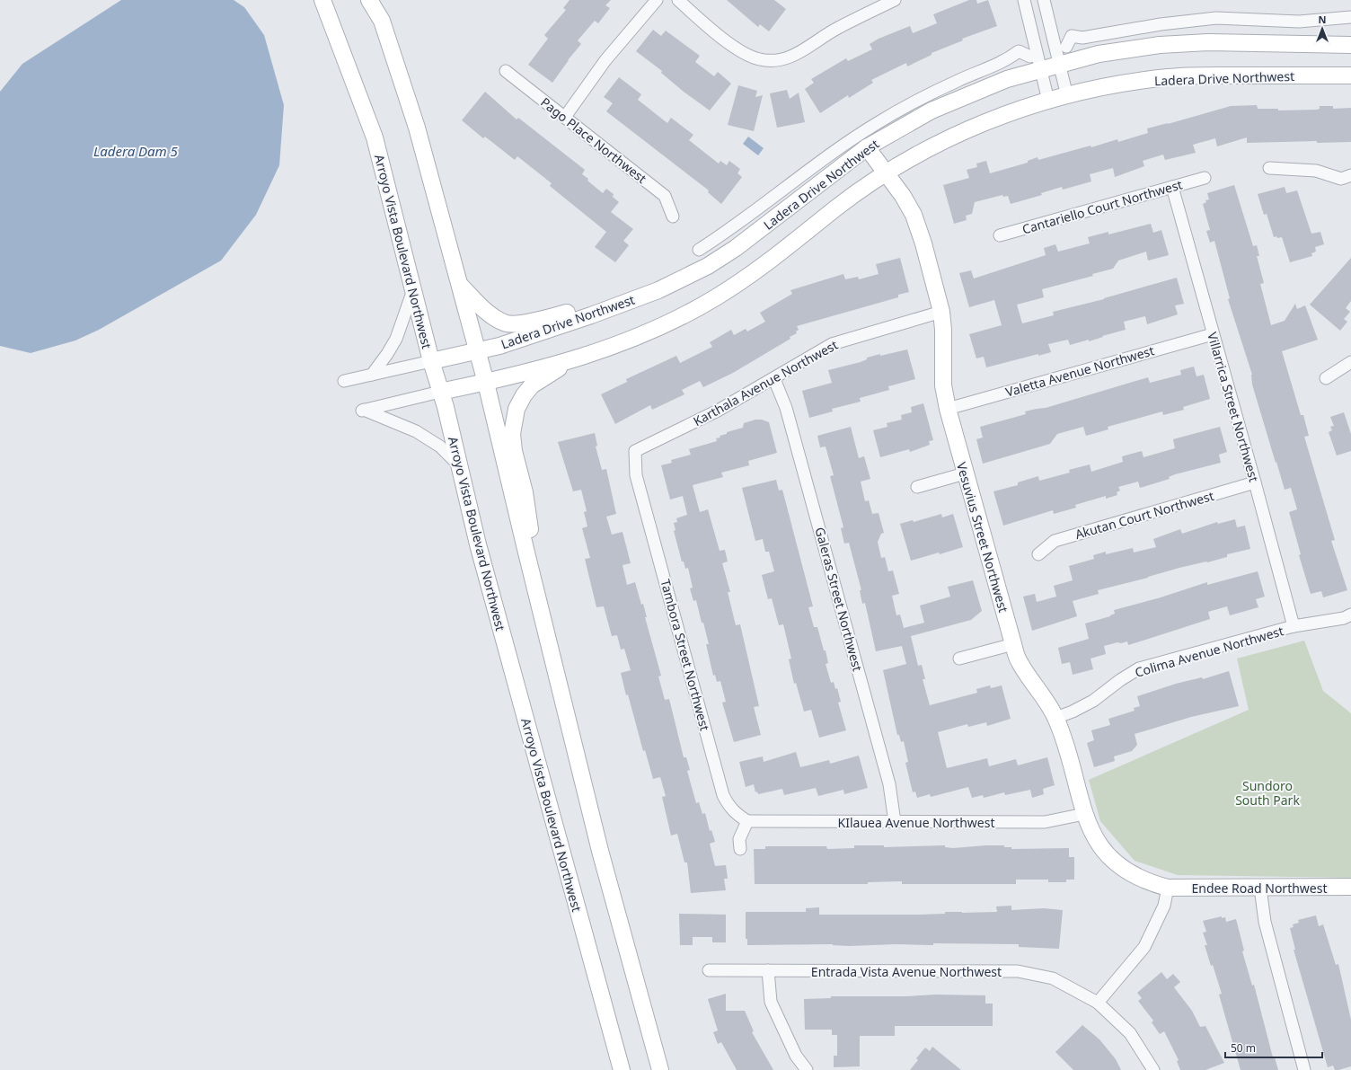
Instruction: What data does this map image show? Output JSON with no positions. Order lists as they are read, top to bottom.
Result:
{
  "streets": {
    "main road": [
      "Ladera Drive Northwest",
      "Arroyo Vista Boulevard Northwest",
      "Vesuvius Street Northwest",
      "Endee Road Northwest"
    ],
    "street": [
      "Pago Place Northwest",
      "Cantariello Court Northwest",
      "Valetta Avenue Northwest",
      "Karthala Avenue Northwest",
      "Villarrica Street Northwest",
      "Akutan Court Northwest",
      "Galeras Street Northwest",
      "Colima Avenue Northwest",
      "Tambora Street Northwest",
      "KIlauea Avenue Northwest",
      "Entrada Vista Avenue Northwest"
    ]
  },
  "crossings": [
    ["Ladera Drive Northwest", "Arroyo Vista Boulevard Northwest"],
    ["Ladera Drive Northwest", "Vesuvius Street Northwest"],
    ["Cantariello Court Northwest", "Villarrica Street Northwest"],
    ["Valetta Avenue Northwest", "Villarrica Street Northwest"],
    ["Valetta Avenue Northwest", "Vesuvius Street Northwest"],
    ["Karthala Avenue Northwest", "Vesuvius Street Northwest"],
    ["Karthala Avenue Northwest", "Galeras Street Northwest"],
    ["Karthala Avenue Northwest", "Tambora Street Northwest"],
    ["Villarrica Street Northwest", "Akutan Court Northwest"],
    ["Villarrica Street Northwest", "Colima Avenue Northwest"],
    ["Vesuvius Street Northwest", "Colima Avenue Northwest"],
    ["Vesuvius Street Northwest", "KIlauea Avenue Northwest"],
    ["Vesuvius Street Northwest", "Endee Road Northwest"],
    ["Galeras Street Northwest", "KIlauea Avenue Northwest"],
    ["Tambora Street Northwest", "KIlauea Avenue Northwest"]
  ],
  "water": ["Ladera Dam 5"],
  "parks": ["Sundoro South Park"],
  "scale_bar": "50 m",
  "north": "top"
}
